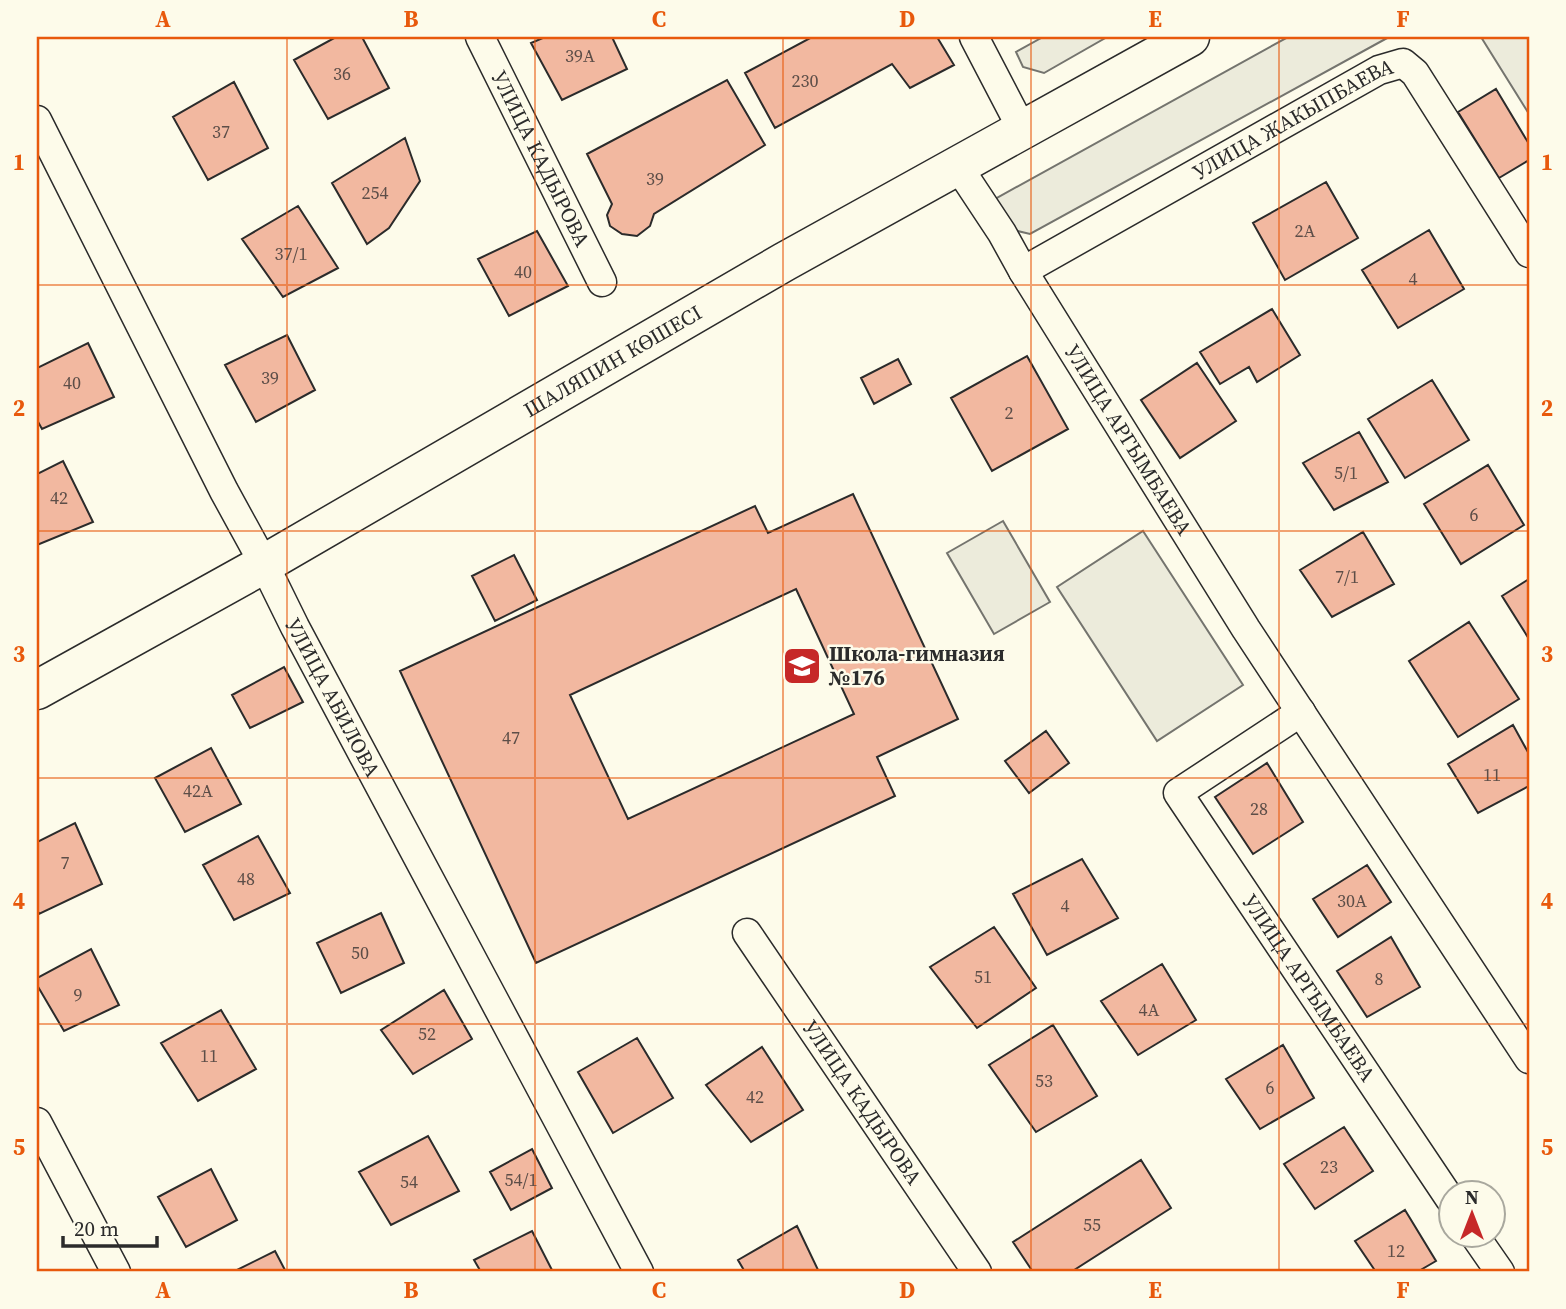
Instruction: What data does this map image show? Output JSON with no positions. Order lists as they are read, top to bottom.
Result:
{
  "streets": {
    "main road": ["ШАЛЯПИН КӨШЕСІ"],
    "street": [
      "УЛИЦА ЖАКЫПБАЕВА",
      "УЛИЦА КАДЫРОВА",
      "УЛИЦА АРГЫМБАЕВА",
      "УЛИЦА АБИЛОВА"
    ]
  },
  "crossings": [
    ["УЛИЦА ЖАКЫПБАЕВА", "УЛИЦА АРГЫМБАЕВА"],
    ["ШАЛЯПИН КӨШЕСІ", "УЛИЦА АРГЫМБАЕВА"],
    ["ШАЛЯПИН КӨШЕСІ", "УЛИЦА АБИЛОВА"]
  ],
  "places": {
    "school or university": ["Школа-гимназия №176"]
  },
  "house_numbers": [
    "39А",
    "36",
    "230",
    "37",
    "39",
    "254",
    "2А",
    "37/1",
    "40",
    "4",
    "39",
    "40",
    "2",
    "5/1",
    "42",
    "6",
    "7/1",
    "47",
    "11",
    "42А",
    "28",
    "7",
    "48",
    "30А",
    "4",
    "50",
    "51",
    "8",
    "9",
    "4А",
    "52",
    "11",
    "53",
    "6",
    "42",
    "23",
    "54/1",
    "54",
    "55",
    "12"
  ],
  "scale_bar": "20 m",
  "north": "top",
  "grid": {
    "columns": [
      "A",
      "B",
      "C",
      "D",
      "E",
      "F"
    ],
    "rows": [
      "1",
      "2",
      "3",
      "4",
      "5"
    ]
  }
}
